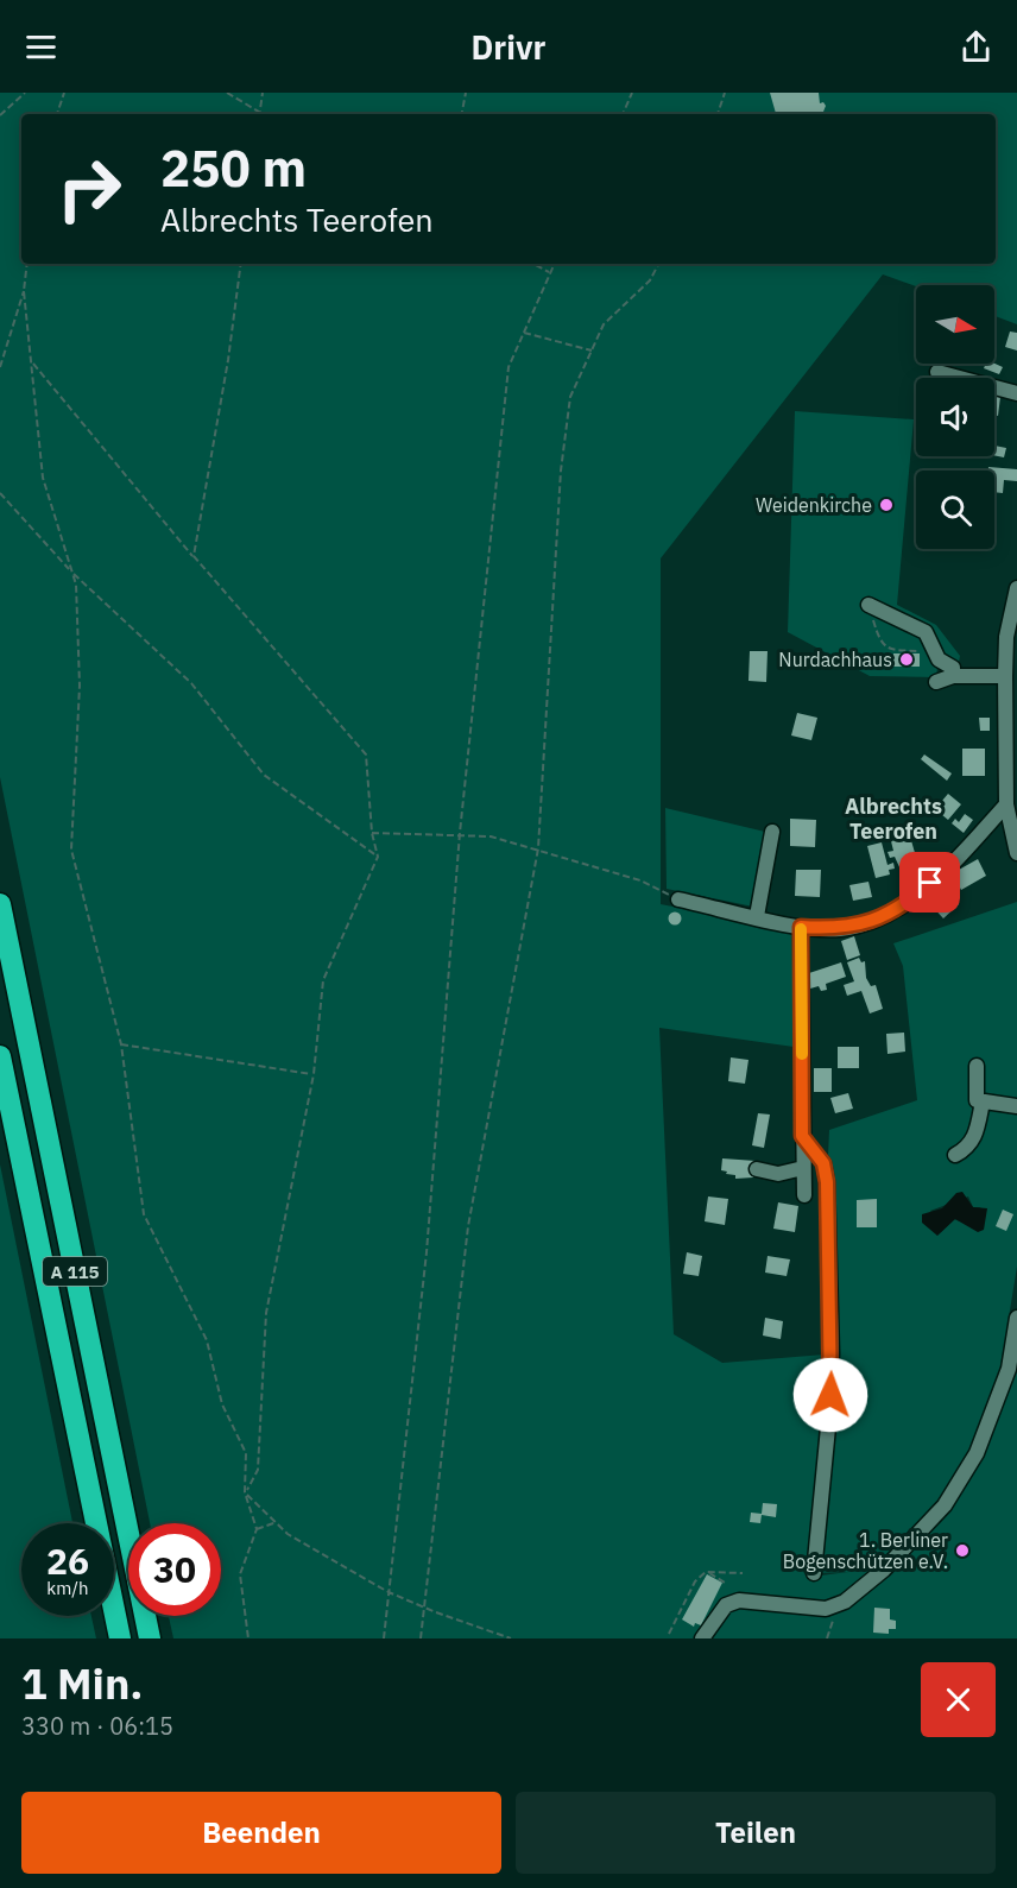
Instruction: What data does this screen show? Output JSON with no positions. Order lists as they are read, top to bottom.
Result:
{
  "streets": {
    "highway": ["A 115"]
  },
  "districts": ["Albrechts Teerofen"],
  "places": ["Weidenkirche", "Nurdachhaus", "1. Berliner Bogenschützen e.V."],
  "north": "right",
  "page": {
    "header": "Drivr",
    "turn": ["250 m", "Albrechts Teerofen"],
    "speed": "26 km/h",
    "limit": "30",
    "heading": ["1 Min.", "330 m · 06:15"],
    "buttons": ["Beenden", "Teilen"]
  }
}
